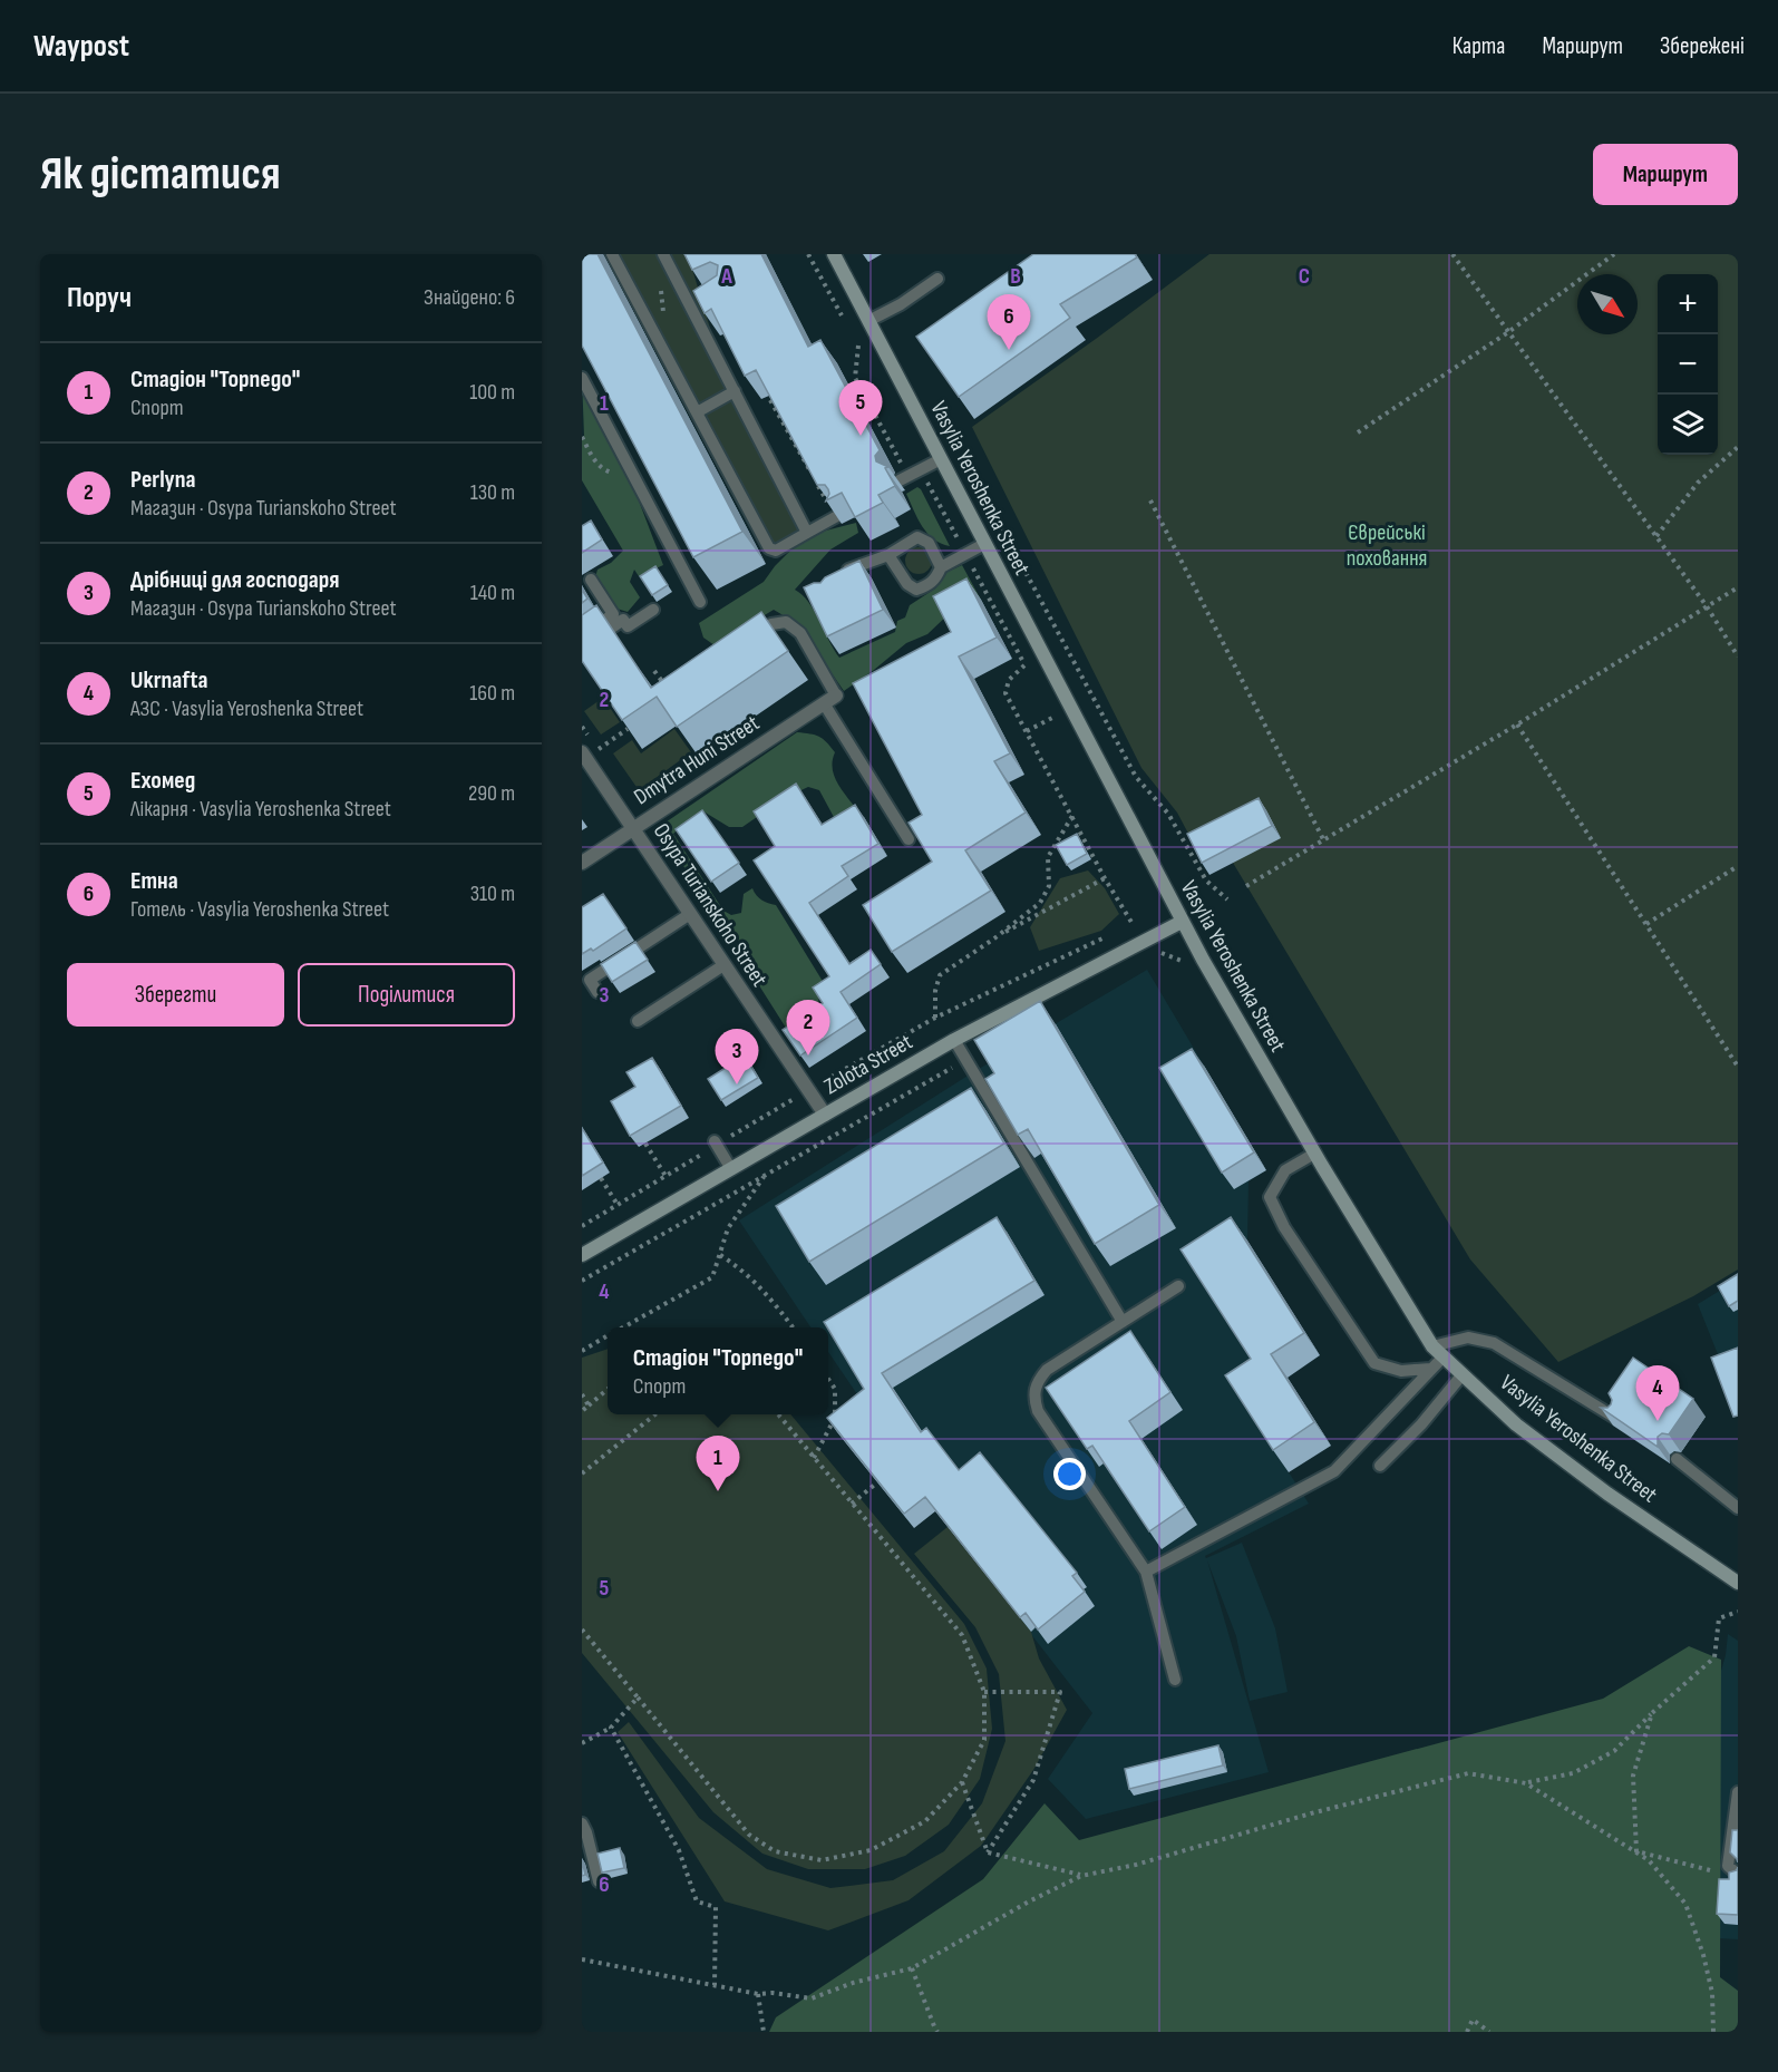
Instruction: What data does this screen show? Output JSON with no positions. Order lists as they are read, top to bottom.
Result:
{
  "streets": {
    "main road": ["Vasylia Yeroshenka Street", "Zolota Street"],
    "street": ["Dmytra Huni Street", "Osypa Turianskoho Street"]
  },
  "crossings": [
    ["Vasylia Yeroshenka Street", "Zolota Street"],
    ["Dmytra Huni Street", "Osypa Turianskoho Street"],
    ["Osypa Turianskoho Street", "Zolota Street"]
  ],
  "parks": ["Єврейські поховання"],
  "north": "bottom right",
  "page": {
    "header": "Waypost",
    "nav": ["Карта", "Маршрут", "Збережені"],
    "buttons": [
      "Маршрут",
      ["Зберегти", "Поділитися"]
    ],
    "title": "Як дістатися",
    "heading": ["Поруч", "Знайдено: 6"],
    "map_buttons": ["+", "−"],
    "pins": [
      "6",
      "5",
      "2",
      "3",
      "4",
      "1"
    ],
    "list": [
      {
        "mark": "1",
        "name": "Стадіон \"Торпедо\"",
        "note": "Спорт",
        "value": "100 m"
      },
      {
        "mark": "2",
        "name": "Perlyna",
        "note": "Магазин · Osypa Turianskoho Street",
        "value": "130 m"
      },
      {
        "mark": "3",
        "name": "Дрібниці для господаря",
        "note": "Магазин · Osypa Turianskoho Street",
        "value": "140 m"
      },
      {
        "mark": "4",
        "name": "Ukrnafta",
        "note": "АЗС · Vasylia Yeroshenka Street",
        "value": "160 m"
      },
      {
        "mark": "5",
        "name": "Ехомед",
        "note": "Лікарня · Vasylia Yeroshenka Street",
        "value": "290 m"
      },
      {
        "mark": "6",
        "name": "Етна",
        "note": "Готель · Vasylia Yeroshenka Street",
        "value": "310 m"
      }
    ],
    "popup": ["Стадіон \"Торпедо\"", "Спорт"]
  },
  "grid": {
    "columns": ["A", "B", "C"],
    "rows": [
      "1",
      "2",
      "3",
      "4",
      "5",
      "6"
    ]
  }
}
